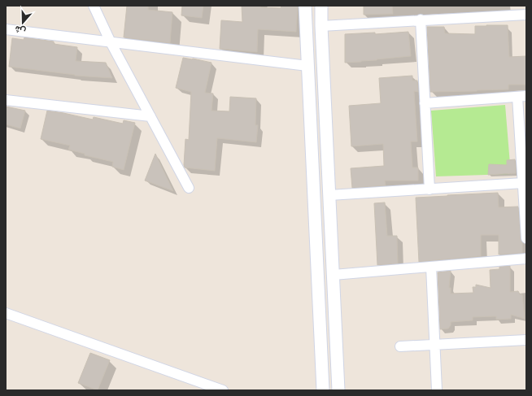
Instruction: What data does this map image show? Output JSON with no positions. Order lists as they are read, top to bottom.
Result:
{
  "north": "bottom"
}
